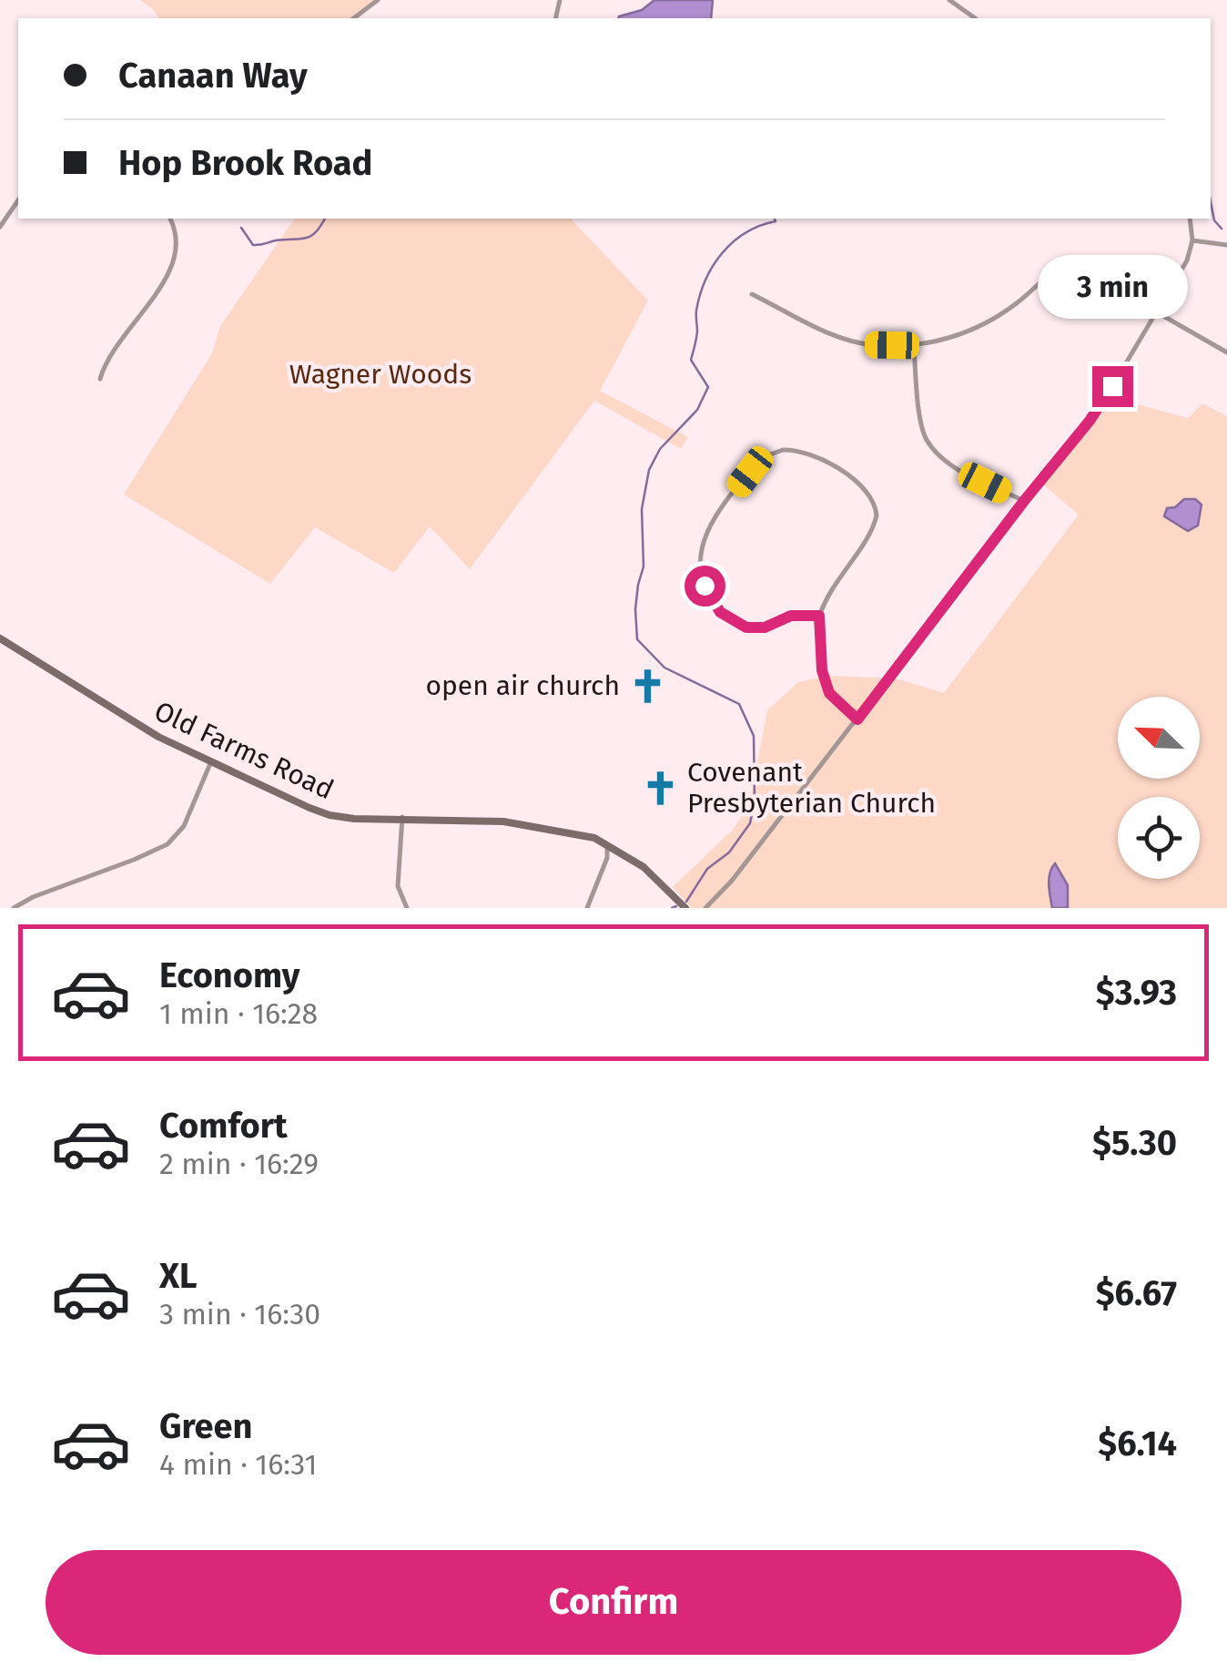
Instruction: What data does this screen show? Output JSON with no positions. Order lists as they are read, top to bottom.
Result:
{
  "streets": {
    "street": ["Old Farms Road"]
  },
  "parks": ["Wagner Woods"],
  "places": {
    "church": ["open air church", "Covenant Presbyterian Church"]
  },
  "north": "top left",
  "page": {
    "banner": ["Canaan Way", "Hop Brook Road"],
    "bubble": "3 min",
    "list": [
      {
        "name": "Economy",
        "note": "1 min · 16:28",
        "value": "$3.93"
      },
      {
        "name": "Comfort",
        "note": "2 min · 16:29",
        "value": "$5.30"
      },
      {
        "name": "XL",
        "note": "3 min · 16:30",
        "value": "$6.67"
      },
      {
        "name": "Green",
        "note": "4 min · 16:31",
        "value": "$6.14"
      }
    ],
    "buttons": "Confirm"
  }
}
